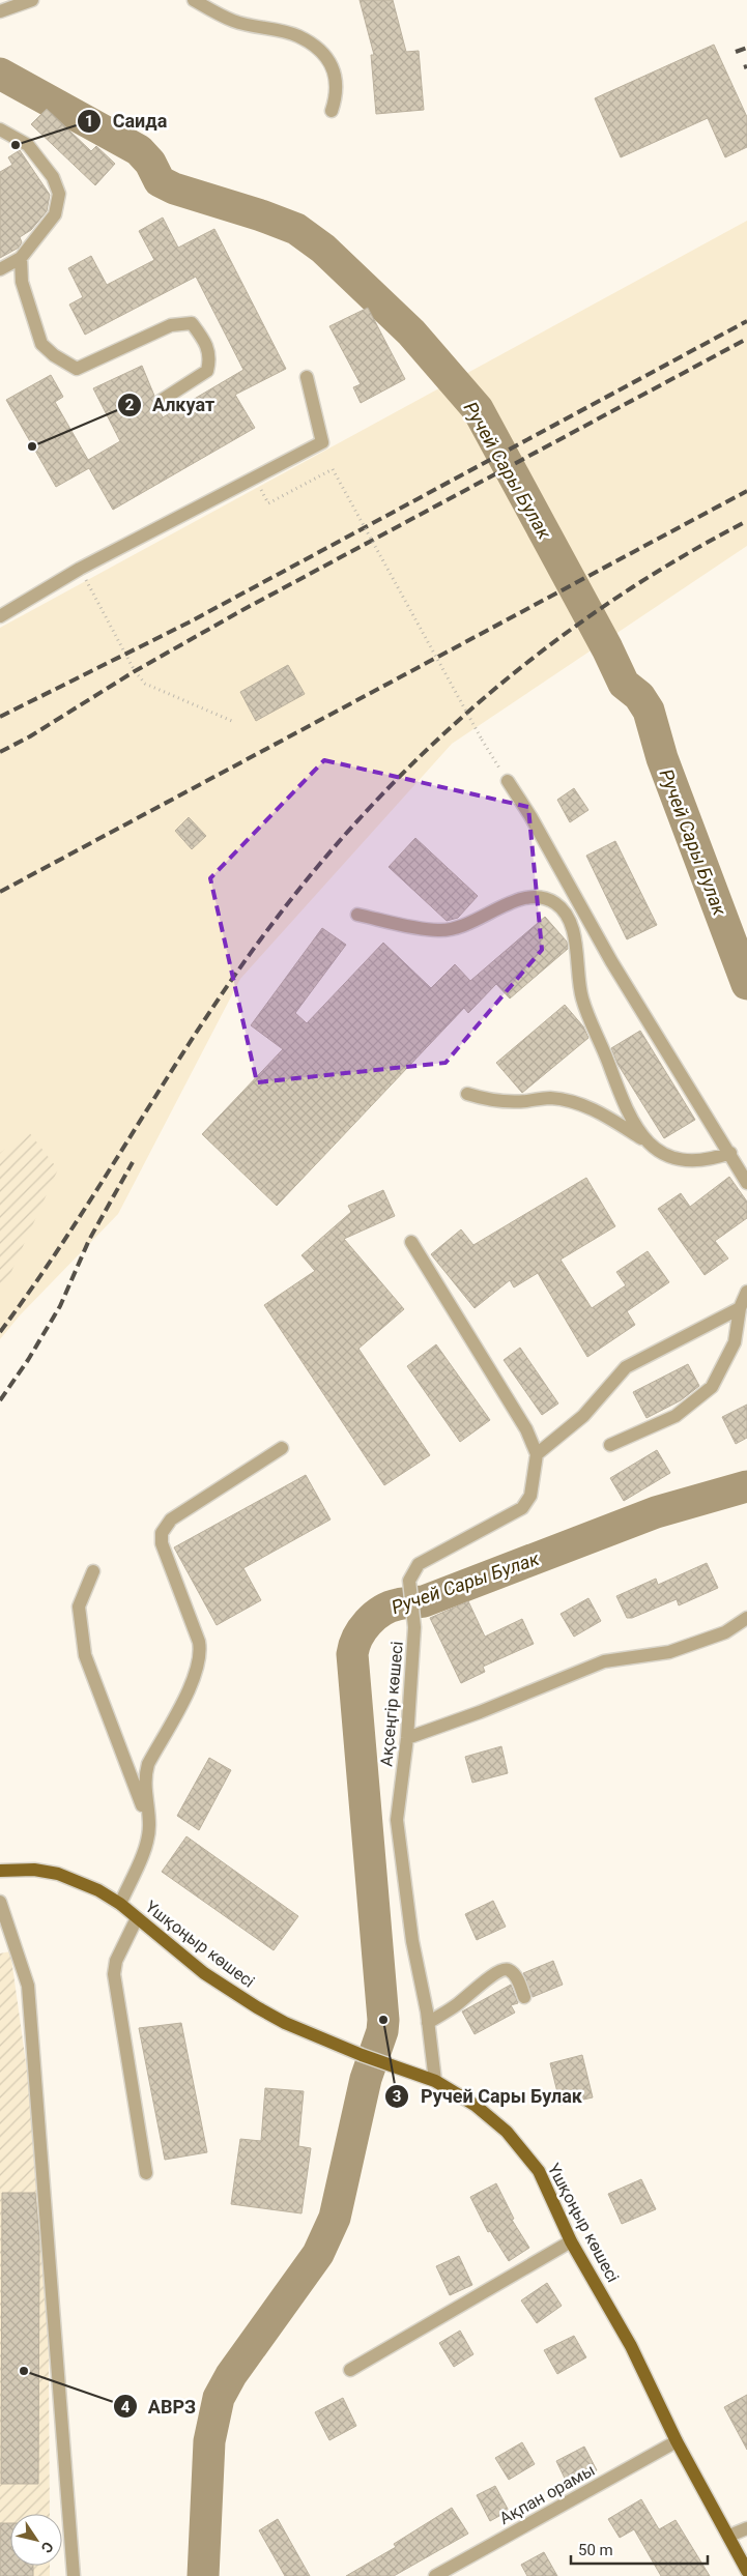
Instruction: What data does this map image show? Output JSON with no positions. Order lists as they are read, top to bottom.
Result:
{
  "streets": {
    "main road": ["Үшқоңыр көшесі"],
    "street": ["Ақсеңгір көшесі", "Ақпан орамы"]
  },
  "crossings": [
    ["Ақсеңгір көшесі", "Үшқоңыр көшесі"],
    ["Үшқоңыр көшесі", "Ақпан орамы"]
  ],
  "water": ["Ручей Сары Булак"],
  "places": [
    "Саида",
    "Алкуат",
    "Ручей Сары Булак",
    "АВРЗ"
  ],
  "scale_bar": "50 m",
  "north": "bottom right"
}
